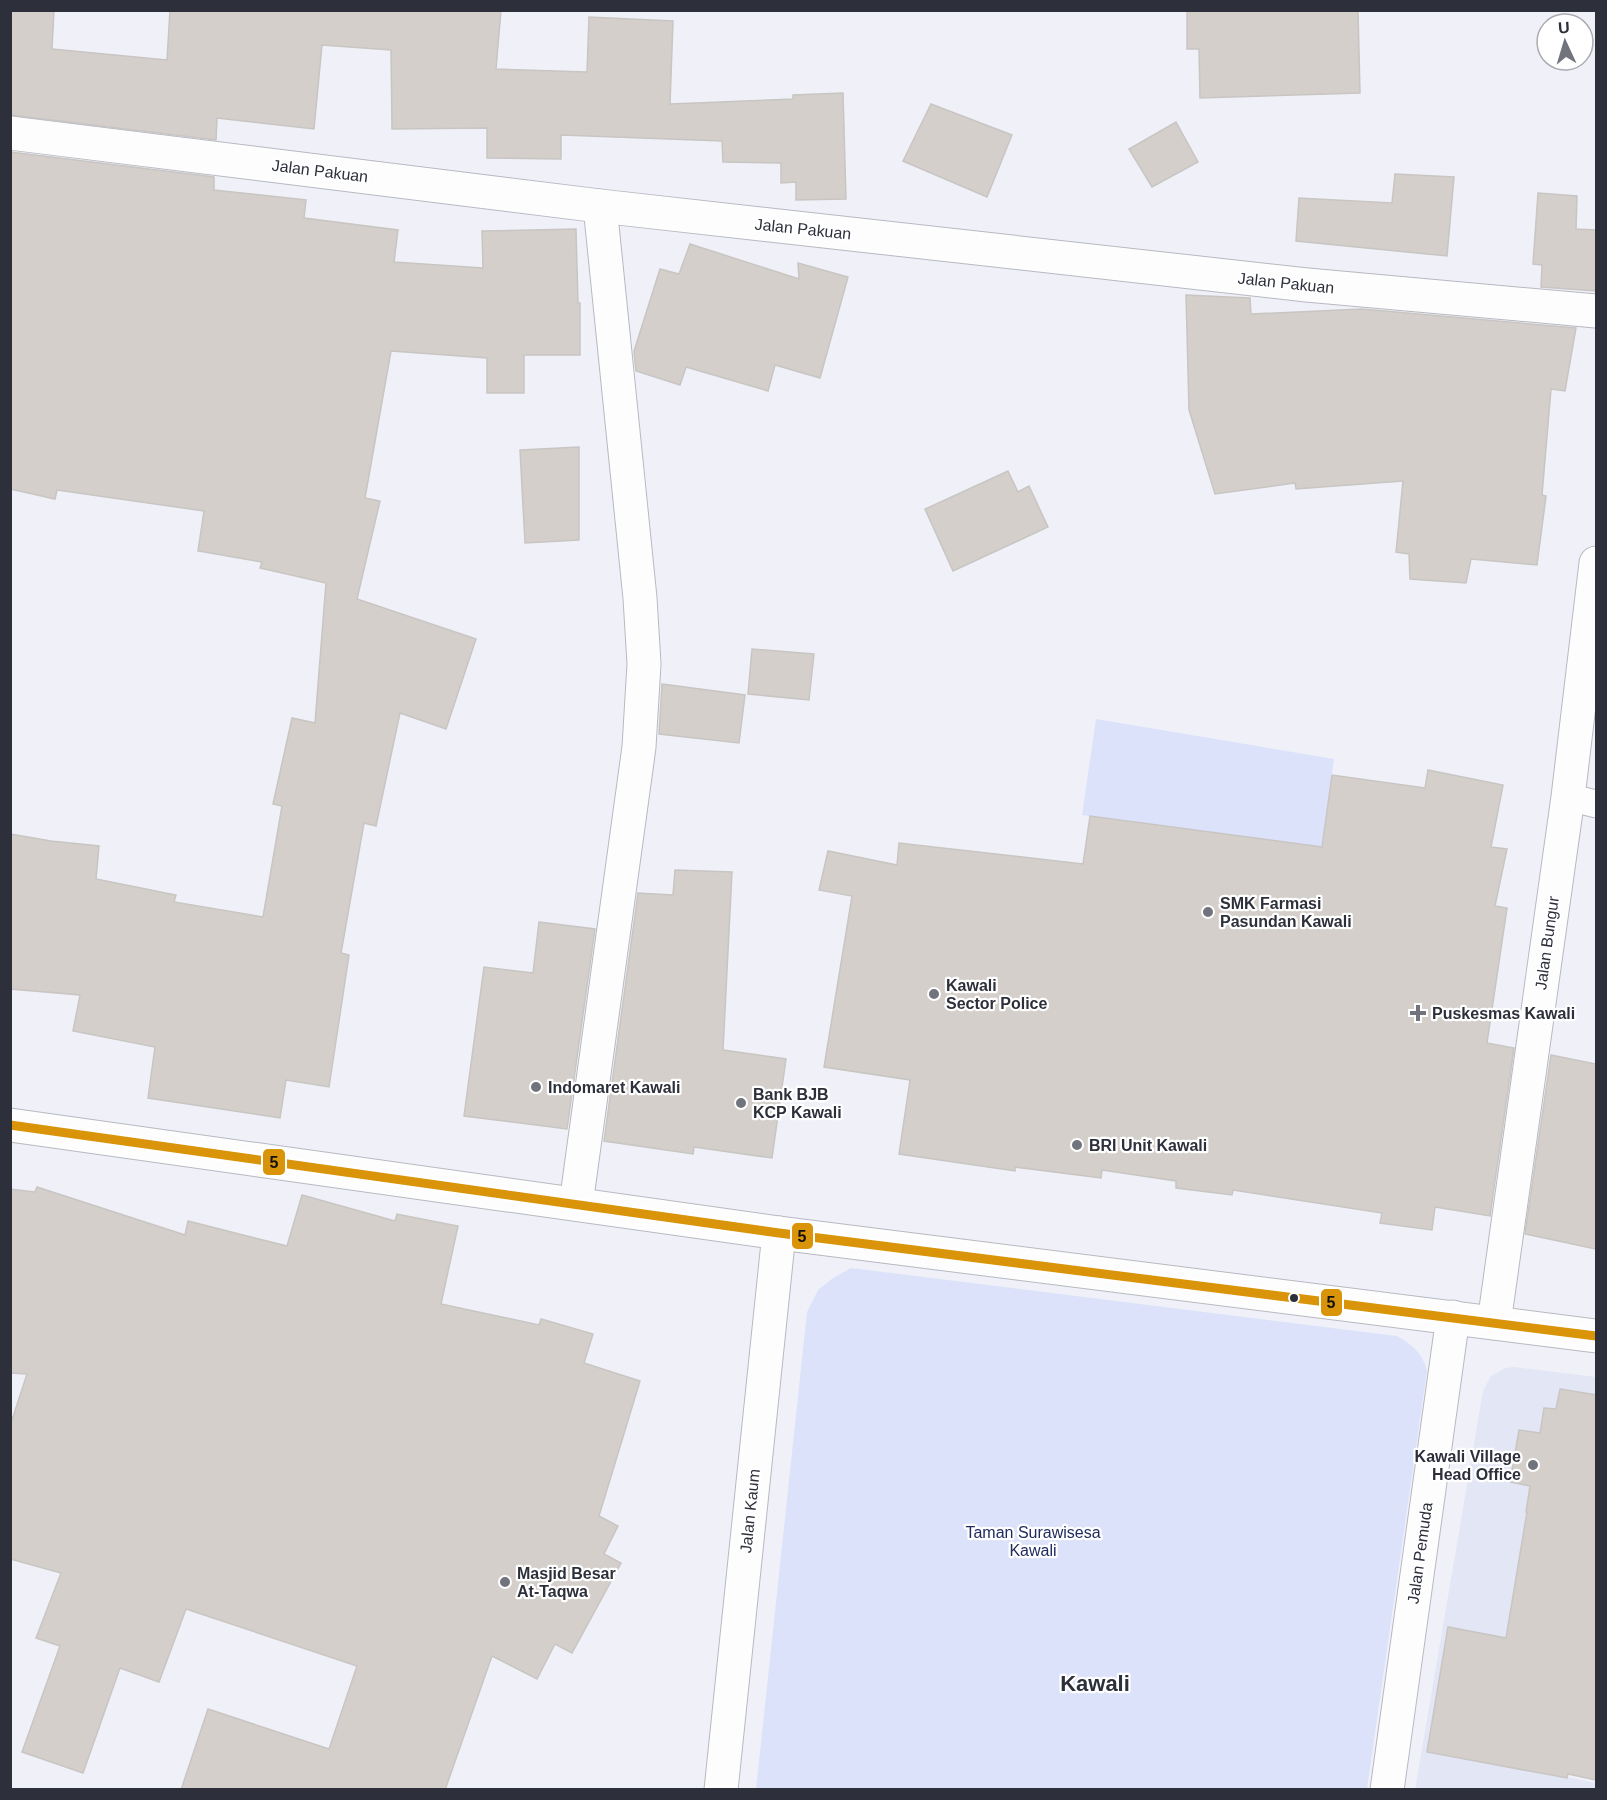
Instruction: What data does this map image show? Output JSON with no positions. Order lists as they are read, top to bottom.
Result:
{
  "streets": {
    "main road": [
      "Jalan Pakuan",
      "Jalan Bungur",
      "Jalan Kaum",
      "Jalan Pemuda"
    ]
  },
  "districts": ["Kawali"],
  "parks": ["Taman Surawisesa Kawali"],
  "places": {
    "other": [
      "SMK Farmasi Pasundan Kawali",
      "Kawali Sector Police",
      "Indomaret Kawali",
      "Bank BJB KCP Kawali",
      "BRI Unit Kawali",
      "Kawali Village Head Office",
      "Masjid Besar At-Taqwa"
    ],
    "health": ["Puskesmas Kawali"]
  },
  "lines": ["transit line 5"],
  "north": "top"
}
